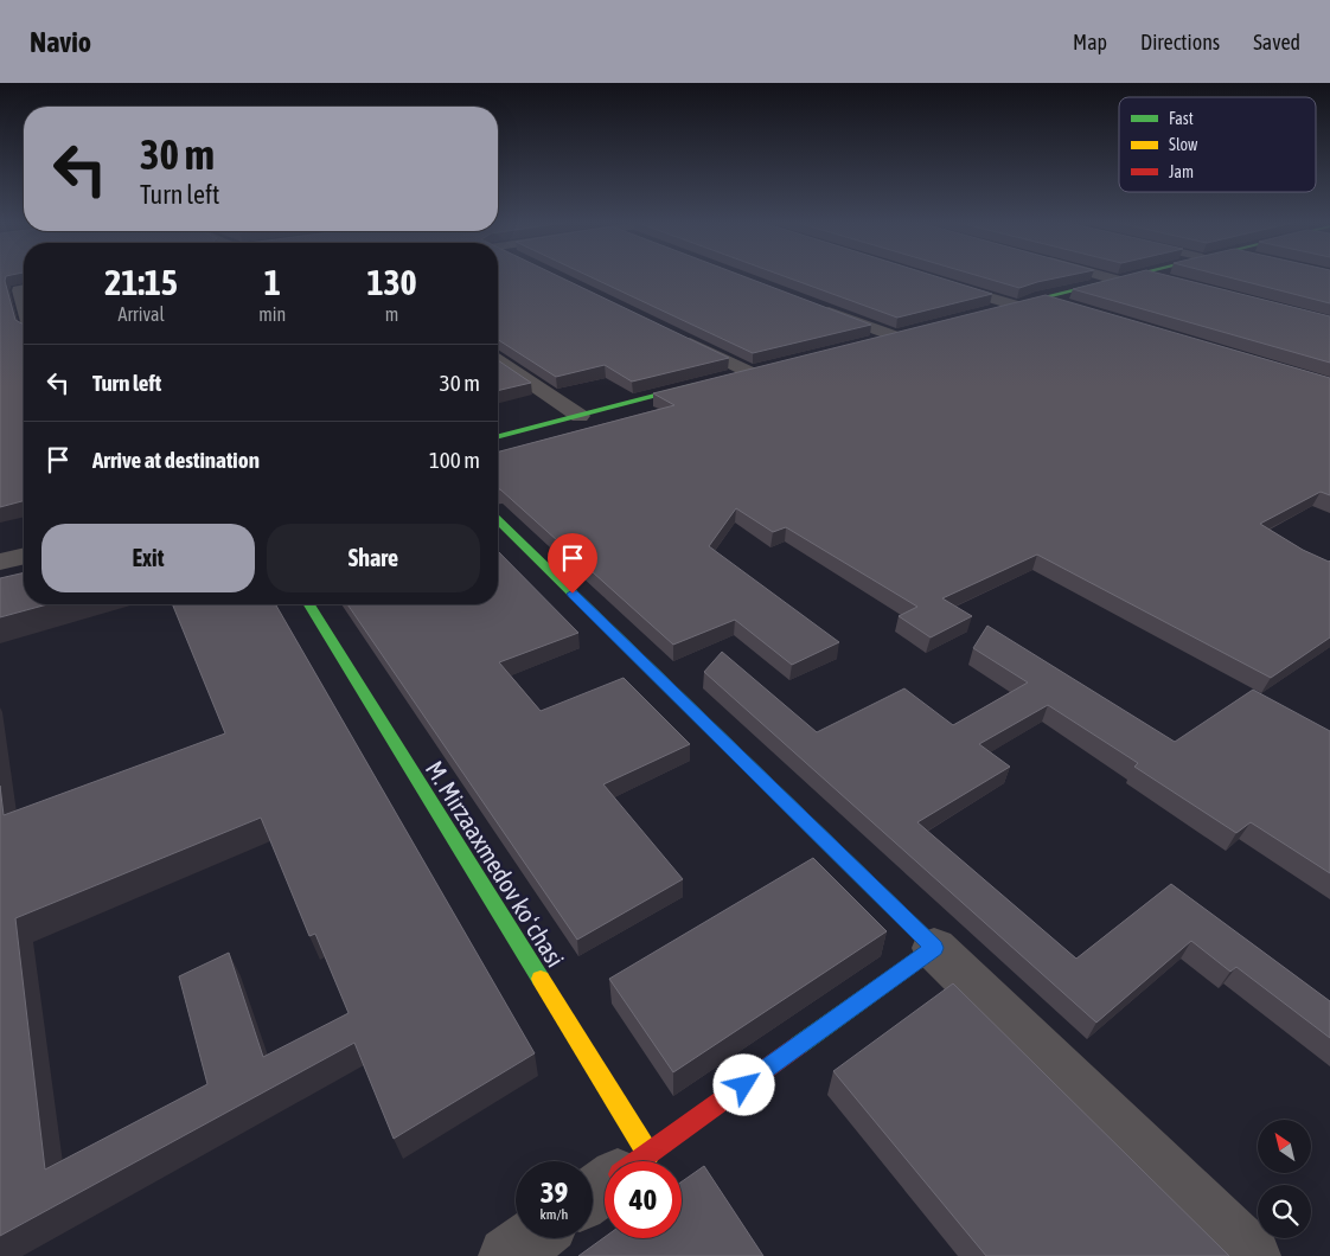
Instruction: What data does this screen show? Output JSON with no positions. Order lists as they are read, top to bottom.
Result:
{
  "streets": {
    "street": ["M. Mirzaaxmedov koʻchasi"]
  },
  "legend": ["Fast", "Slow", "Jam"],
  "north": "top left",
  "page": {
    "header": "Navio",
    "nav": ["Map", "Directions", "Saved"],
    "turn": ["30 m", "Turn left"],
    "eta": [
      "21:15",
      "Arrival",
      "1",
      "min",
      "130",
      "m"
    ],
    "list": [
      {
        "name": "Turn left",
        "value": "30 m"
      },
      {
        "name": "Arrive at destination",
        "value": "100 m"
      }
    ],
    "buttons": ["Exit", "Share"],
    "speed": "39 km/h",
    "limit": "40"
  }
}
